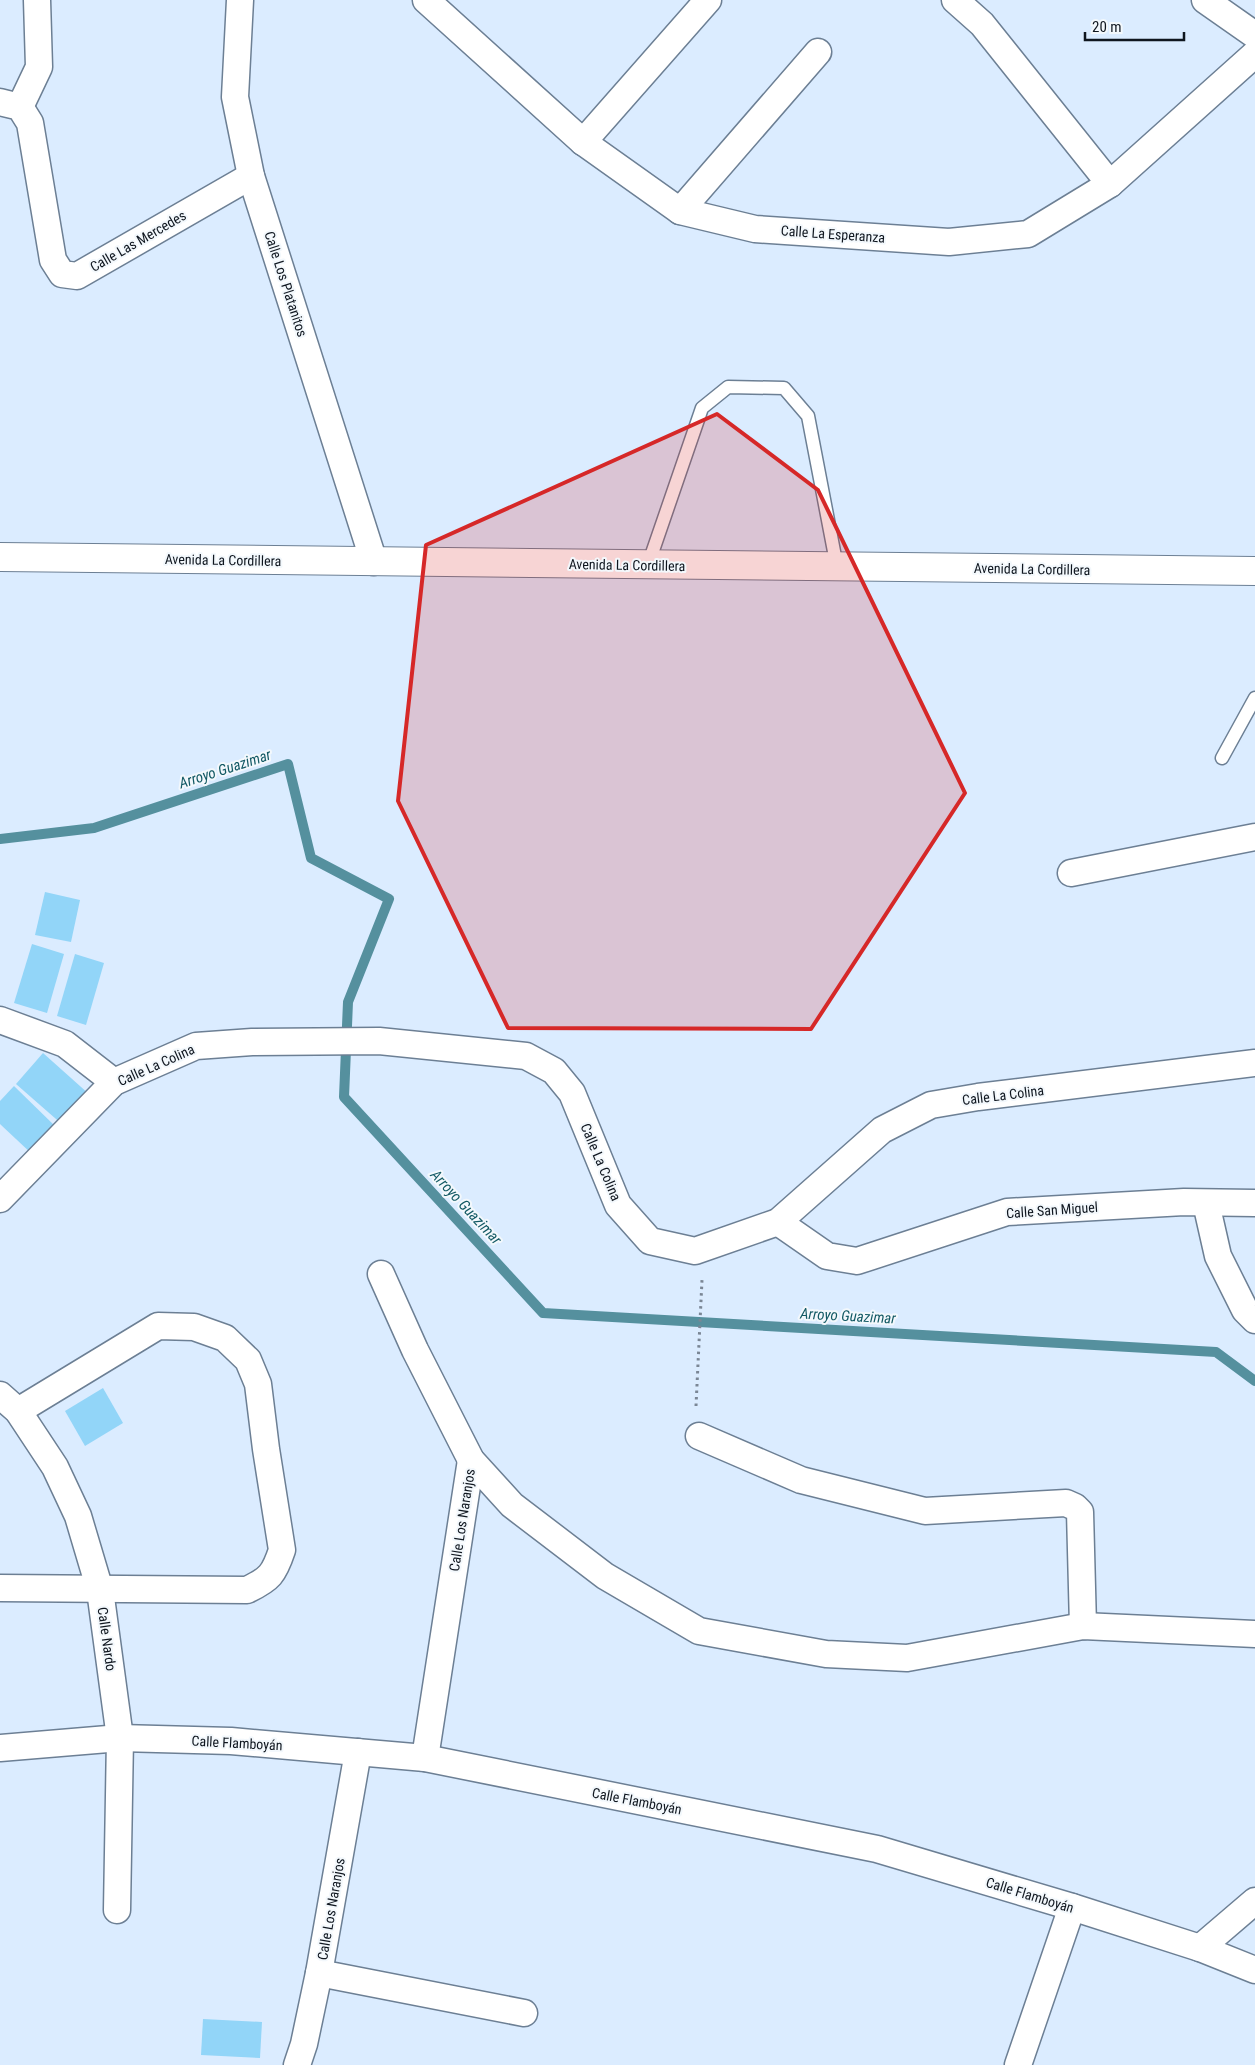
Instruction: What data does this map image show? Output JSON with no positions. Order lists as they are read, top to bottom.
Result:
{
  "streets": {
    "main road": ["Avenida La Cordillera"],
    "street": [
      "Calle La Esperanza",
      "Calle Las Mercedes",
      "Calle Los Platanitos",
      "Calle La Colina",
      "Calle San Miguel",
      "Calle Los Naranjos",
      "Calle Nardo",
      "Calle Flamboyán"
    ]
  },
  "crossings": [
    ["Calle Las Mercedes", "Calle Los Platanitos"],
    ["Calle Los Platanitos", "Avenida La Cordillera"],
    ["Calle La Colina", "Calle San Miguel"],
    ["Calle Los Naranjos", "Calle Flamboyán"],
    ["Calle Nardo", "Calle Flamboyán"]
  ],
  "water": ["Arroyo Guazimar"],
  "scale_bar": "20 m"
}
